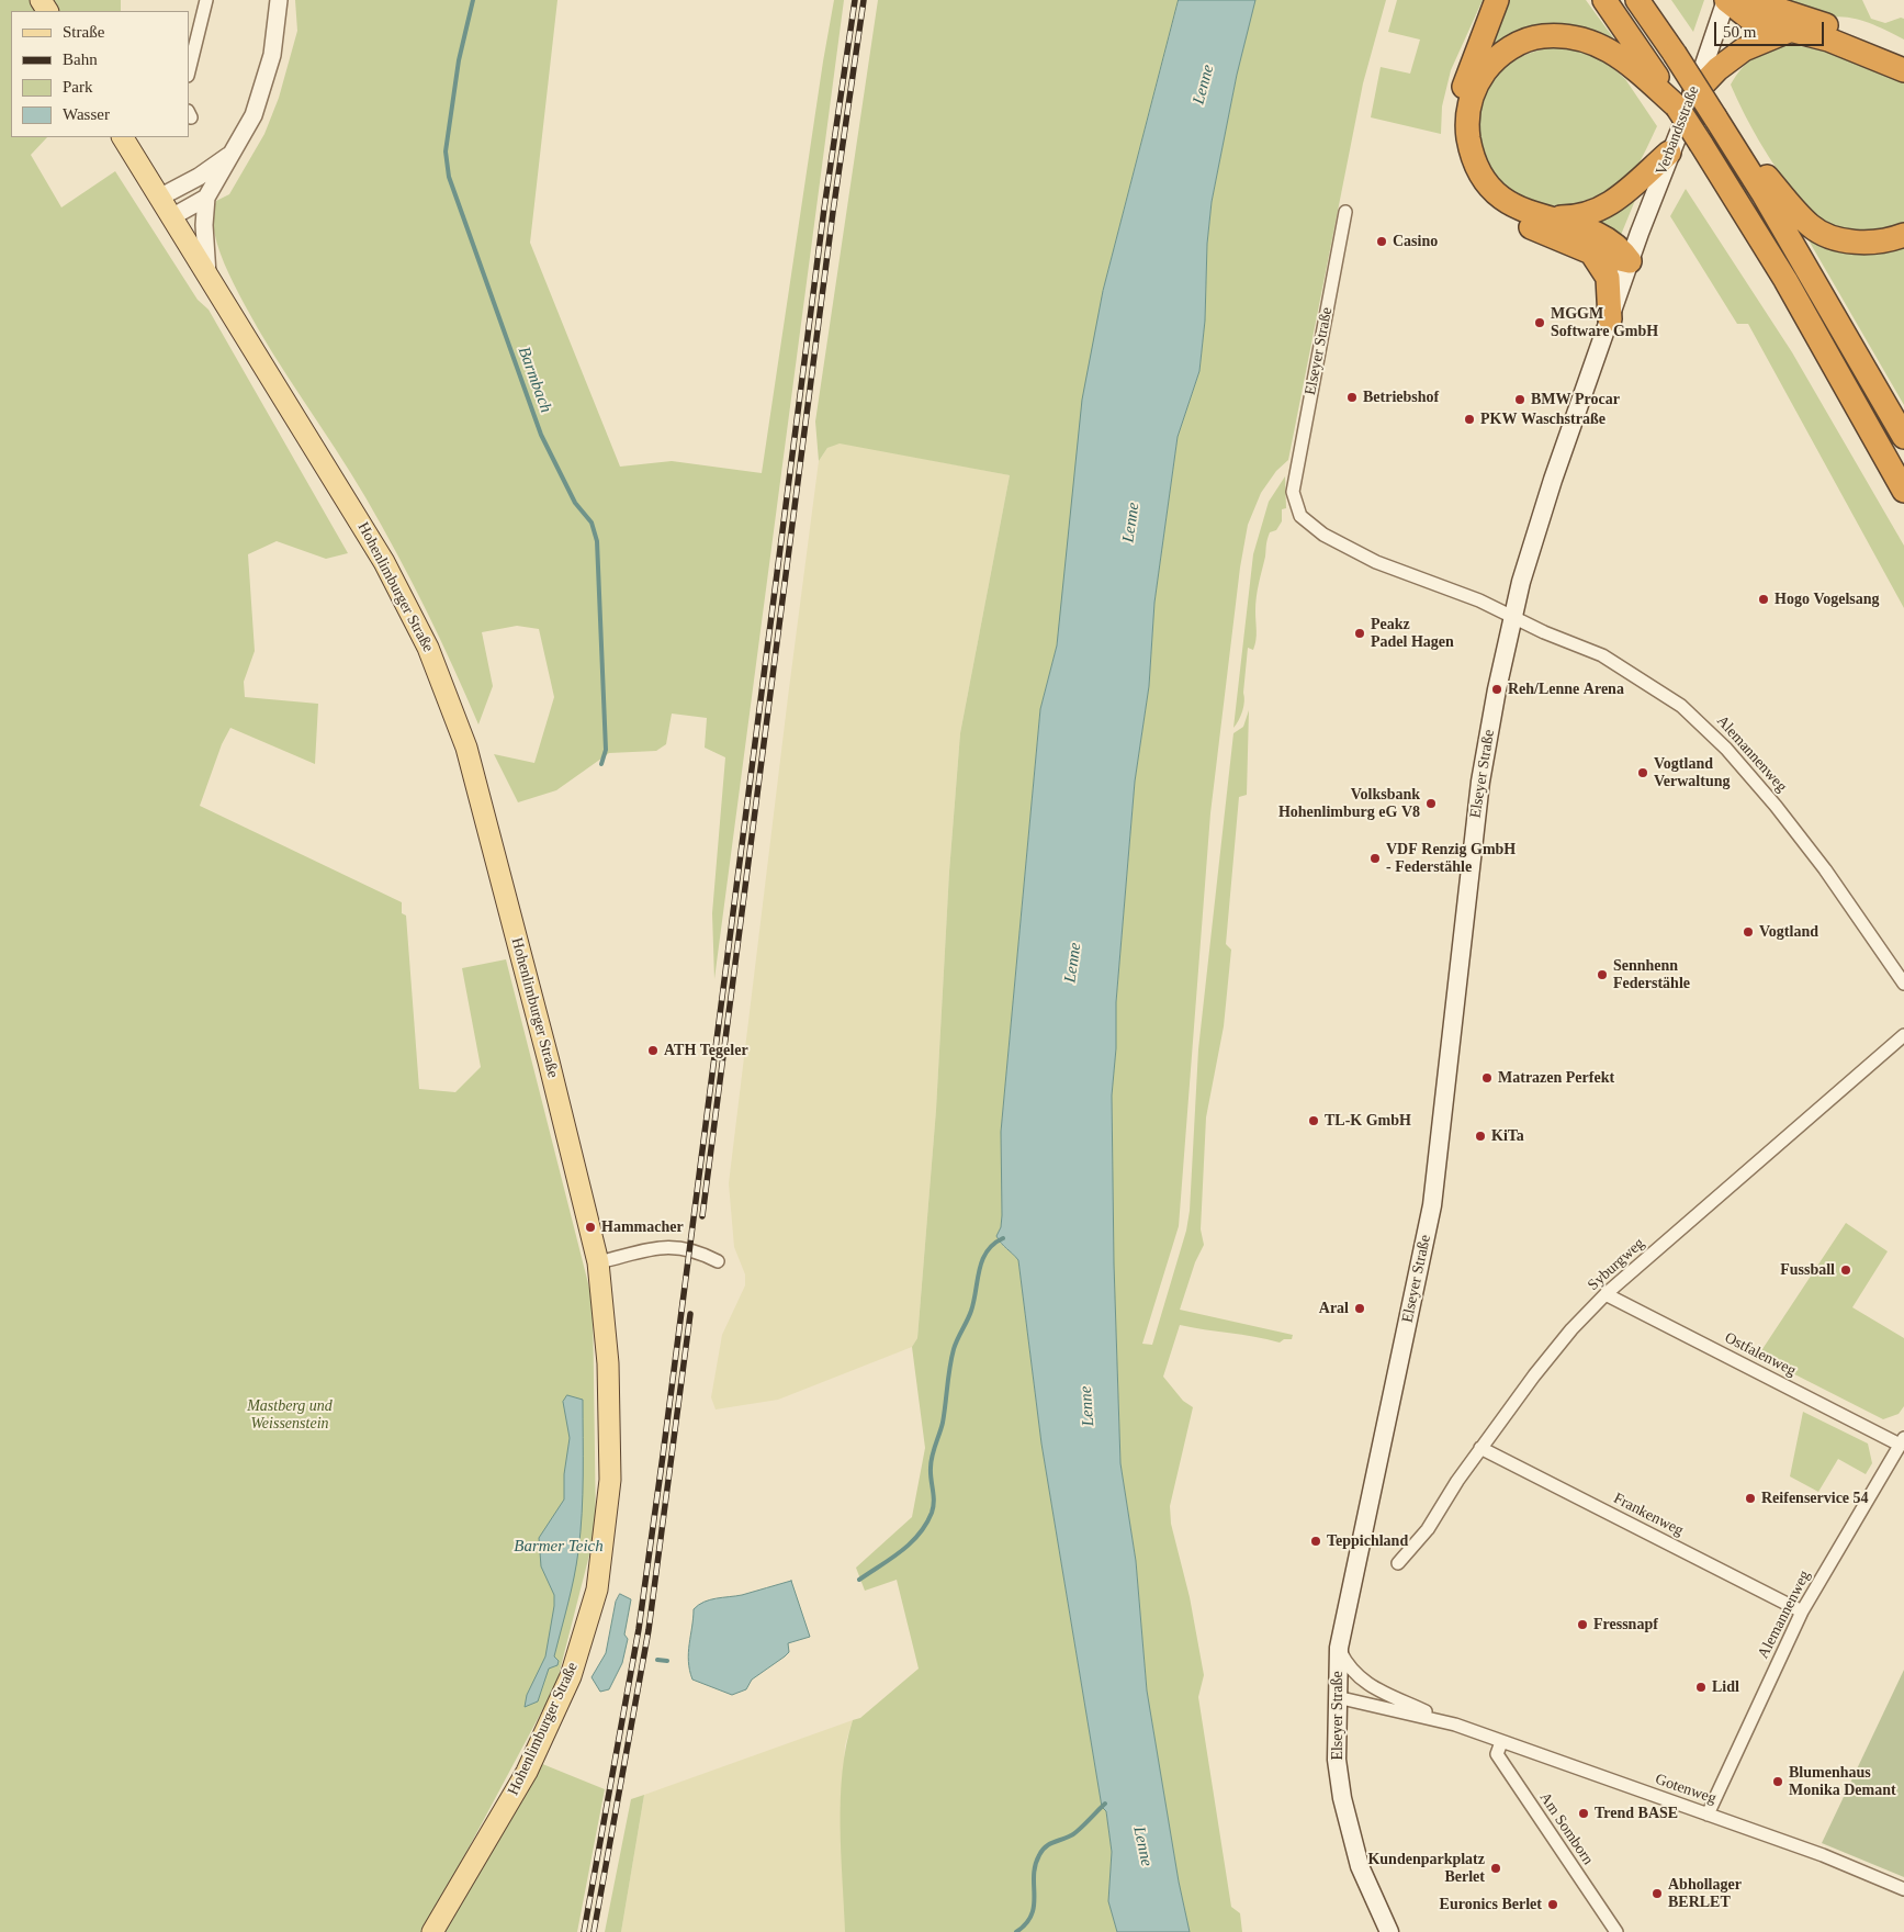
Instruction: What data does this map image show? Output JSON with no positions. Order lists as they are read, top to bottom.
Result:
{
  "streets": {
    "main road": ["Verbandsstraße", "Elseyer Straße", "Hohenlimburger Straße"],
    "street": [
      "Alemannenweg",
      "Syburgweg",
      "Ostfalenweg",
      "Frankenweg",
      "Gotenweg",
      "Am Somborn"
    ]
  },
  "crossings": [
    ["Verbandsstraße", "Elseyer Straße"],
    ["Elseyer Straße", "Alemannenweg"],
    ["Elseyer Straße", "Gotenweg"],
    ["Alemannenweg", "Ostfalenweg"],
    ["Alemannenweg", "Frankenweg"],
    ["Alemannenweg", "Gotenweg"],
    ["Syburgweg", "Ostfalenweg"],
    ["Syburgweg", "Frankenweg"],
    ["Gotenweg", "Am Somborn"]
  ],
  "water": ["Lenne", "Barmbach", "Barmer Teich"],
  "parks": ["Mastberg und Weissenstein"],
  "places": [
    "Casino",
    "MGGM Software GmbH",
    "Betriebshof",
    "BMW Procar",
    "PKW Waschstraße",
    "Hogo Vogelsang",
    "Peakz Padel Hagen",
    "Reh/Lenne Arena",
    "Vogtland Verwaltung",
    "Volksbank Hohenlimburg eG V8",
    "VDF Renzig GmbH - Federstähle",
    "Vogtland",
    "Sennhenn Federstähle",
    "ATH Tegeler",
    "Matrazen Perfekt",
    "TL-K GmbH",
    "KiTa",
    "Hammacher",
    "Fussball",
    "Aral",
    "Reifenservice 54",
    "Teppichland",
    "Fressnapf",
    "Lidl",
    "Blumenhaus Monika Demant",
    "Trend BASE",
    "Kundenparkplatz Berlet",
    "Abhollager BERLET",
    "Euronics Berlet"
  ],
  "legend": [
    "Straße",
    "Bahn",
    "Park",
    "Wasser"
  ],
  "scale_bar": "50 m"
}
